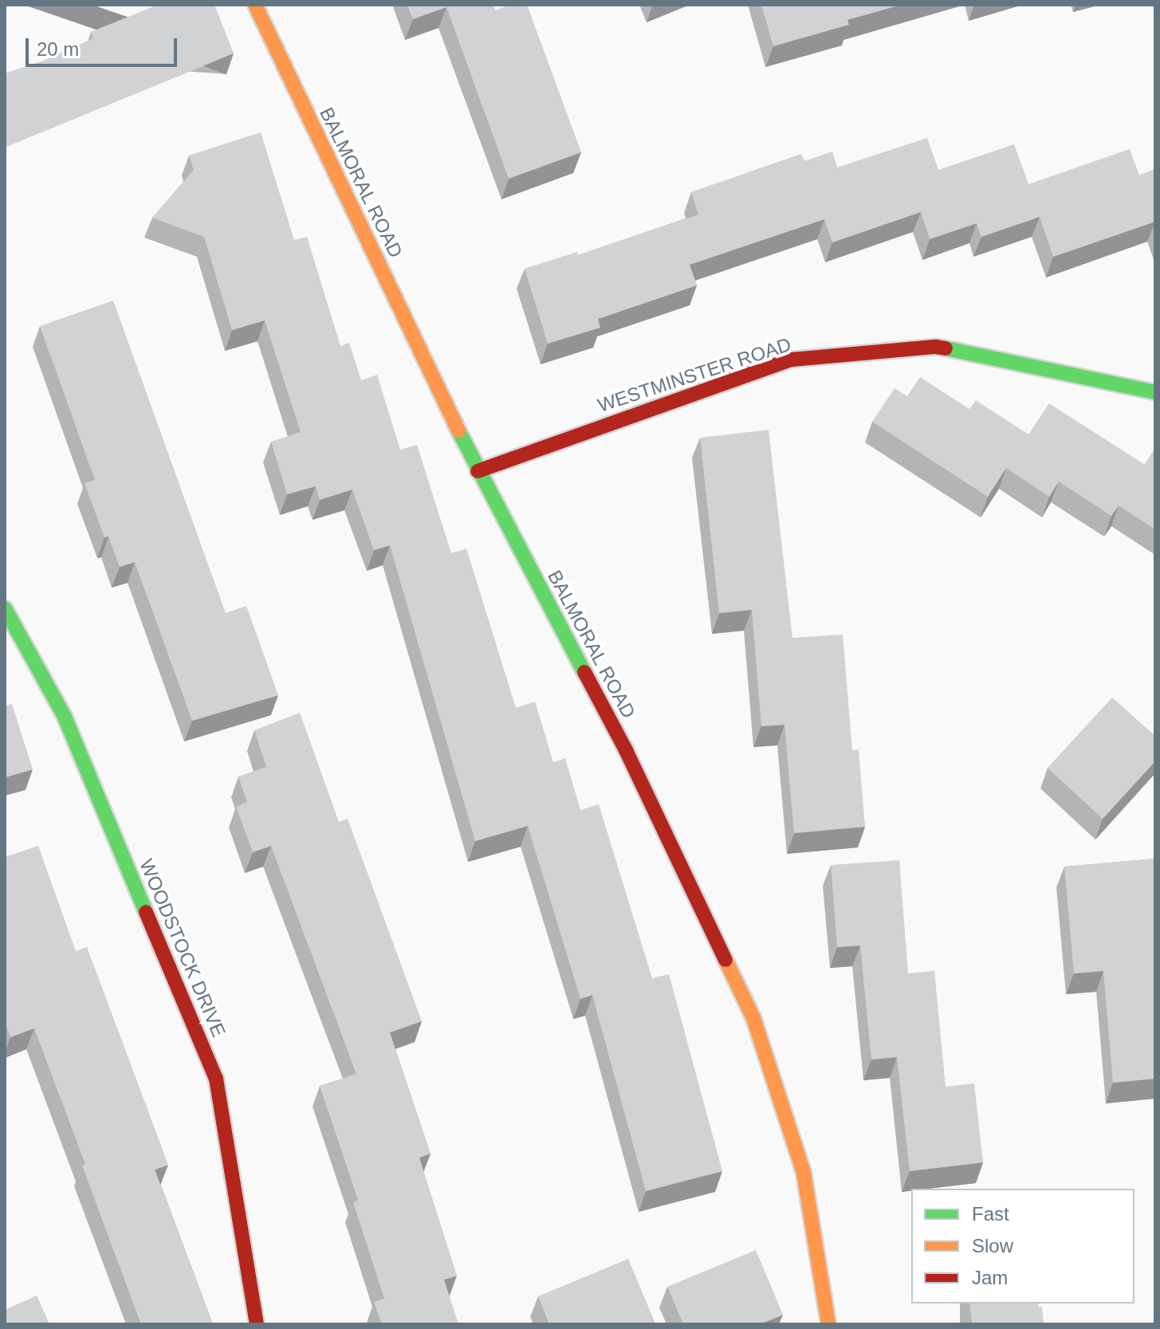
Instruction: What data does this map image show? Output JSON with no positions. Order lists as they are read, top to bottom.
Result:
{
  "streets": {
    "street": ["BALMORAL ROAD", "WESTMINSTER ROAD", "WOODSTOCK DRIVE"]
  },
  "crossings": [
    ["BALMORAL ROAD", "WESTMINSTER ROAD"]
  ],
  "legend": ["Fast", "Slow", "Jam"],
  "scale_bar": "20 m"
}
